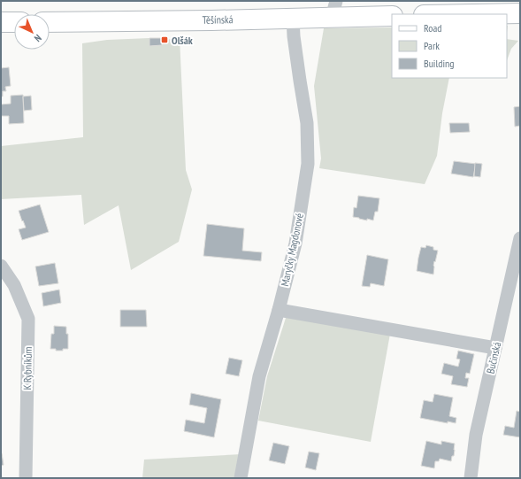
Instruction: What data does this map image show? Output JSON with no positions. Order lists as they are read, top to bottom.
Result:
{
  "streets": {
    "main road": ["Těšínská"],
    "street": ["Maryčky Magdonové", "Bučinská", "K Rybníkům"]
  },
  "crossings": [
    ["Těšínská", "Maryčky Magdonové"]
  ],
  "places": {
    "transit": ["Olšák"]
  },
  "legend": ["Road", "Park", "Building"],
  "north": "bottom right"
}
